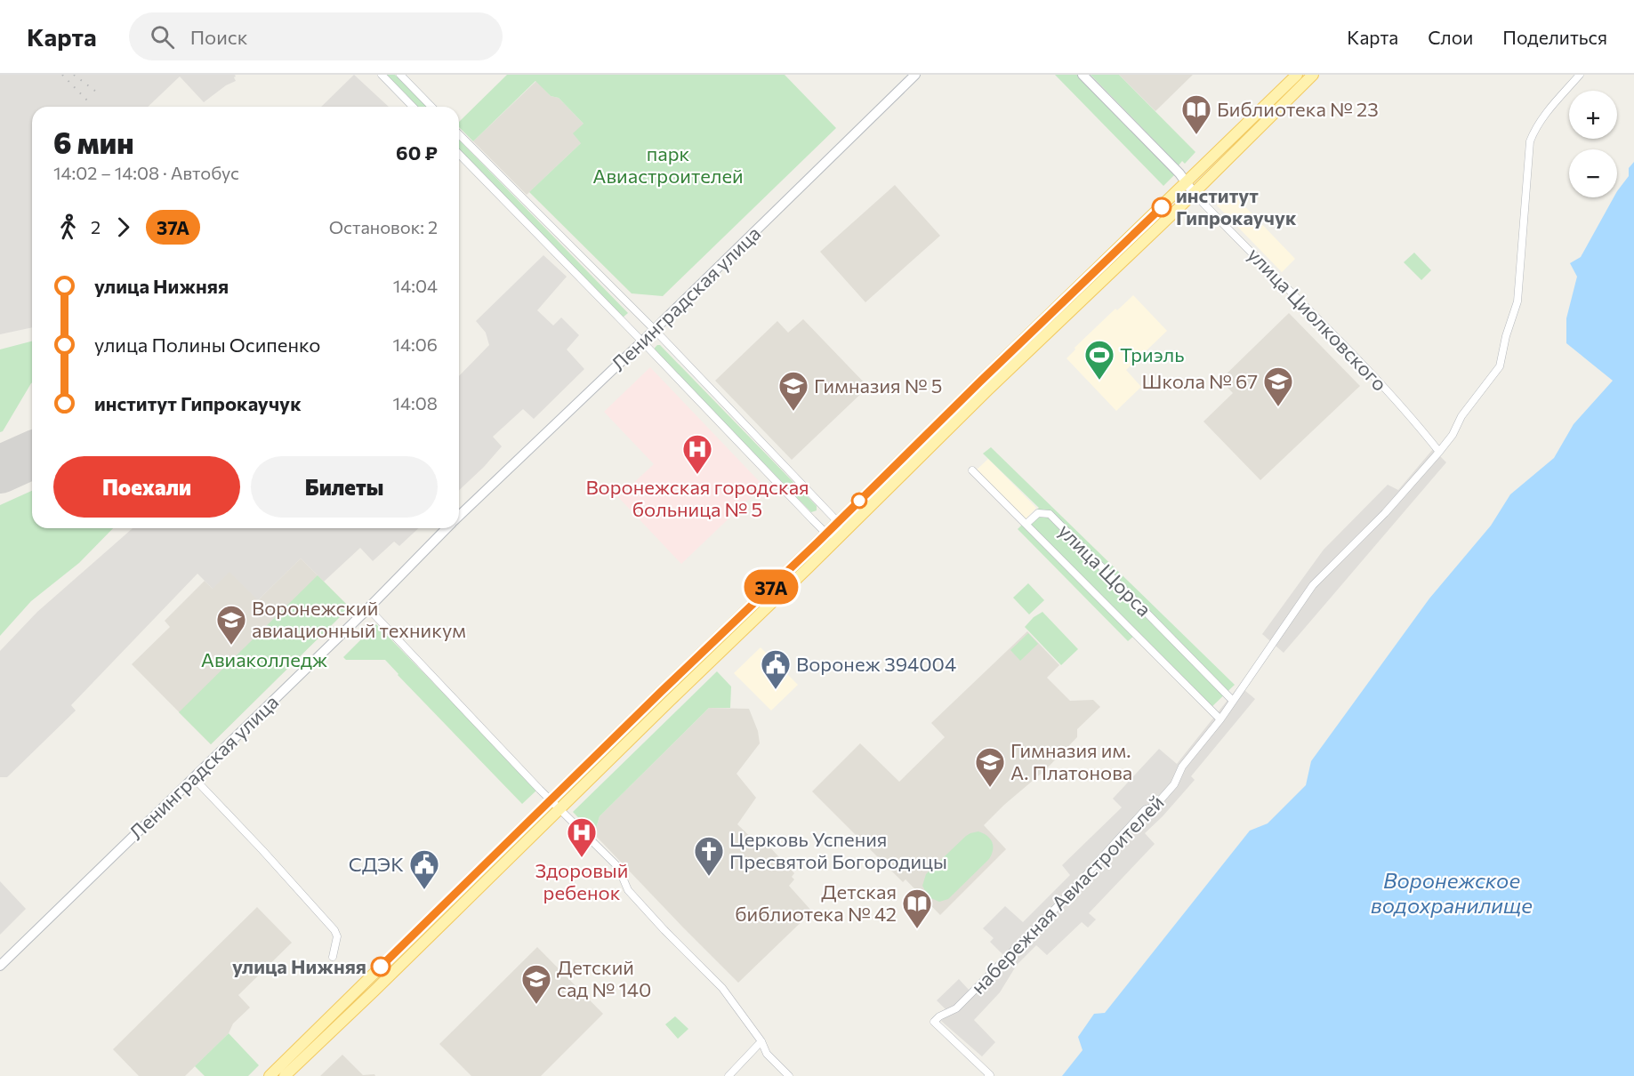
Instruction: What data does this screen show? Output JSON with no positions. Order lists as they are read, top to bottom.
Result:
{
  "streets": {
    "main road": ["Ленинградская улица", "улица Циолковского"],
    "street": ["улица Щорса", "набережная Авиастроителей"]
  },
  "crossings": [
    ["улица Циолковского", "набережная Авиастроителей"],
    ["улица Щорса", "набережная Авиастроителей"]
  ],
  "water": ["Воронежское водохранилище"],
  "parks": ["парк Авиастроителей", "Авиаколледж"],
  "places": {
    "library": ["Библиотека № 23", "Детская библиотека № 42"],
    "other": ["институт Гипрокаучук", "улица Нижняя"],
    "sports": ["Триэль"],
    "school or university": [
      "Школа № 67",
      "Гимназия № 5",
      "Воронежский авиационный техникум",
      "Гимназия им. А. Платонова",
      "Детский сад № 140"
    ],
    "hospital": ["Воронежская городская больница № 5", "Здоровый ребенок"],
    "public building": ["Воронеж 394004", "СДЭК"],
    "church": ["Церковь Успения Пресвятой Богородицы"]
  },
  "lines": ["bus line 37А"],
  "page": {
    "header": "Карта",
    "search": "Поиск",
    "nav": ["Карта", "Слои", "Поделиться"],
    "on_map": "37А",
    "map_buttons": ["+", "−"],
    "heading": ["6 мин", "14:02 – 14:08 · Автобус", "60 ₽"],
    "legs": ["2", "37А", "Остановок: 2"],
    "list": [
      {
        "name": "улица Нижняя",
        "value": "14:04"
      },
      {
        "name": "улица Полины Осипенко",
        "value": "14:06"
      },
      {
        "name": "институт Гипрокаучук",
        "value": "14:08"
      }
    ],
    "buttons": ["Поехали", "Билеты"]
  }
}
